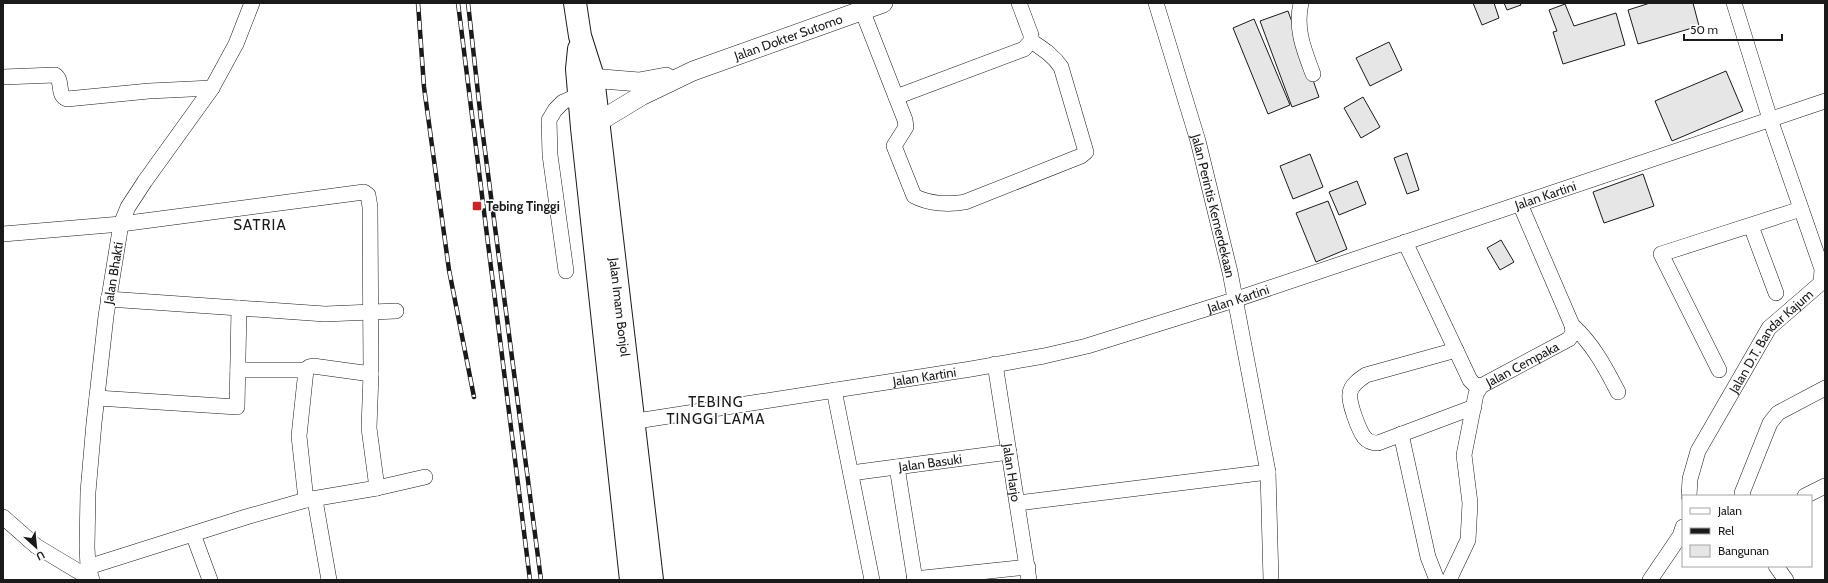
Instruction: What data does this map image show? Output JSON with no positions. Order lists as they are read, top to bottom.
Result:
{
  "streets": {
    "highway": ["Jalan Imam Bonjol"],
    "main road": ["Jalan Dokter Sutomo"],
    "street": [
      "Jalan Kartini",
      "Jalan Perintis Kemerdekaan",
      "Jalan Bhakti",
      "Jalan D.T. Bandar Kajum",
      "Jalan Cempaka",
      "Jalan Basuki",
      "Jalan Harjo"
    ]
  },
  "crossings": [
    ["Jalan Dokter Sutomo", "Jalan Imam Bonjol"],
    ["Jalan Kartini", "Jalan Perintis Kemerdekaan"],
    ["Jalan Kartini", "Jalan Imam Bonjol"],
    ["Jalan Kartini", "Jalan D.T. Bandar Kajum"],
    ["Jalan Kartini", "Jalan Harjo"],
    ["Jalan Basuki", "Jalan Harjo"]
  ],
  "districts": ["SATRIA", "TEBING TINGGI LAMA"],
  "places": {
    "transit": ["Tebing Tinggi"]
  },
  "legend": ["Jalan", "Rel", "Bangunan"],
  "scale_bar": "50 m",
  "north": "bottom right"
}
